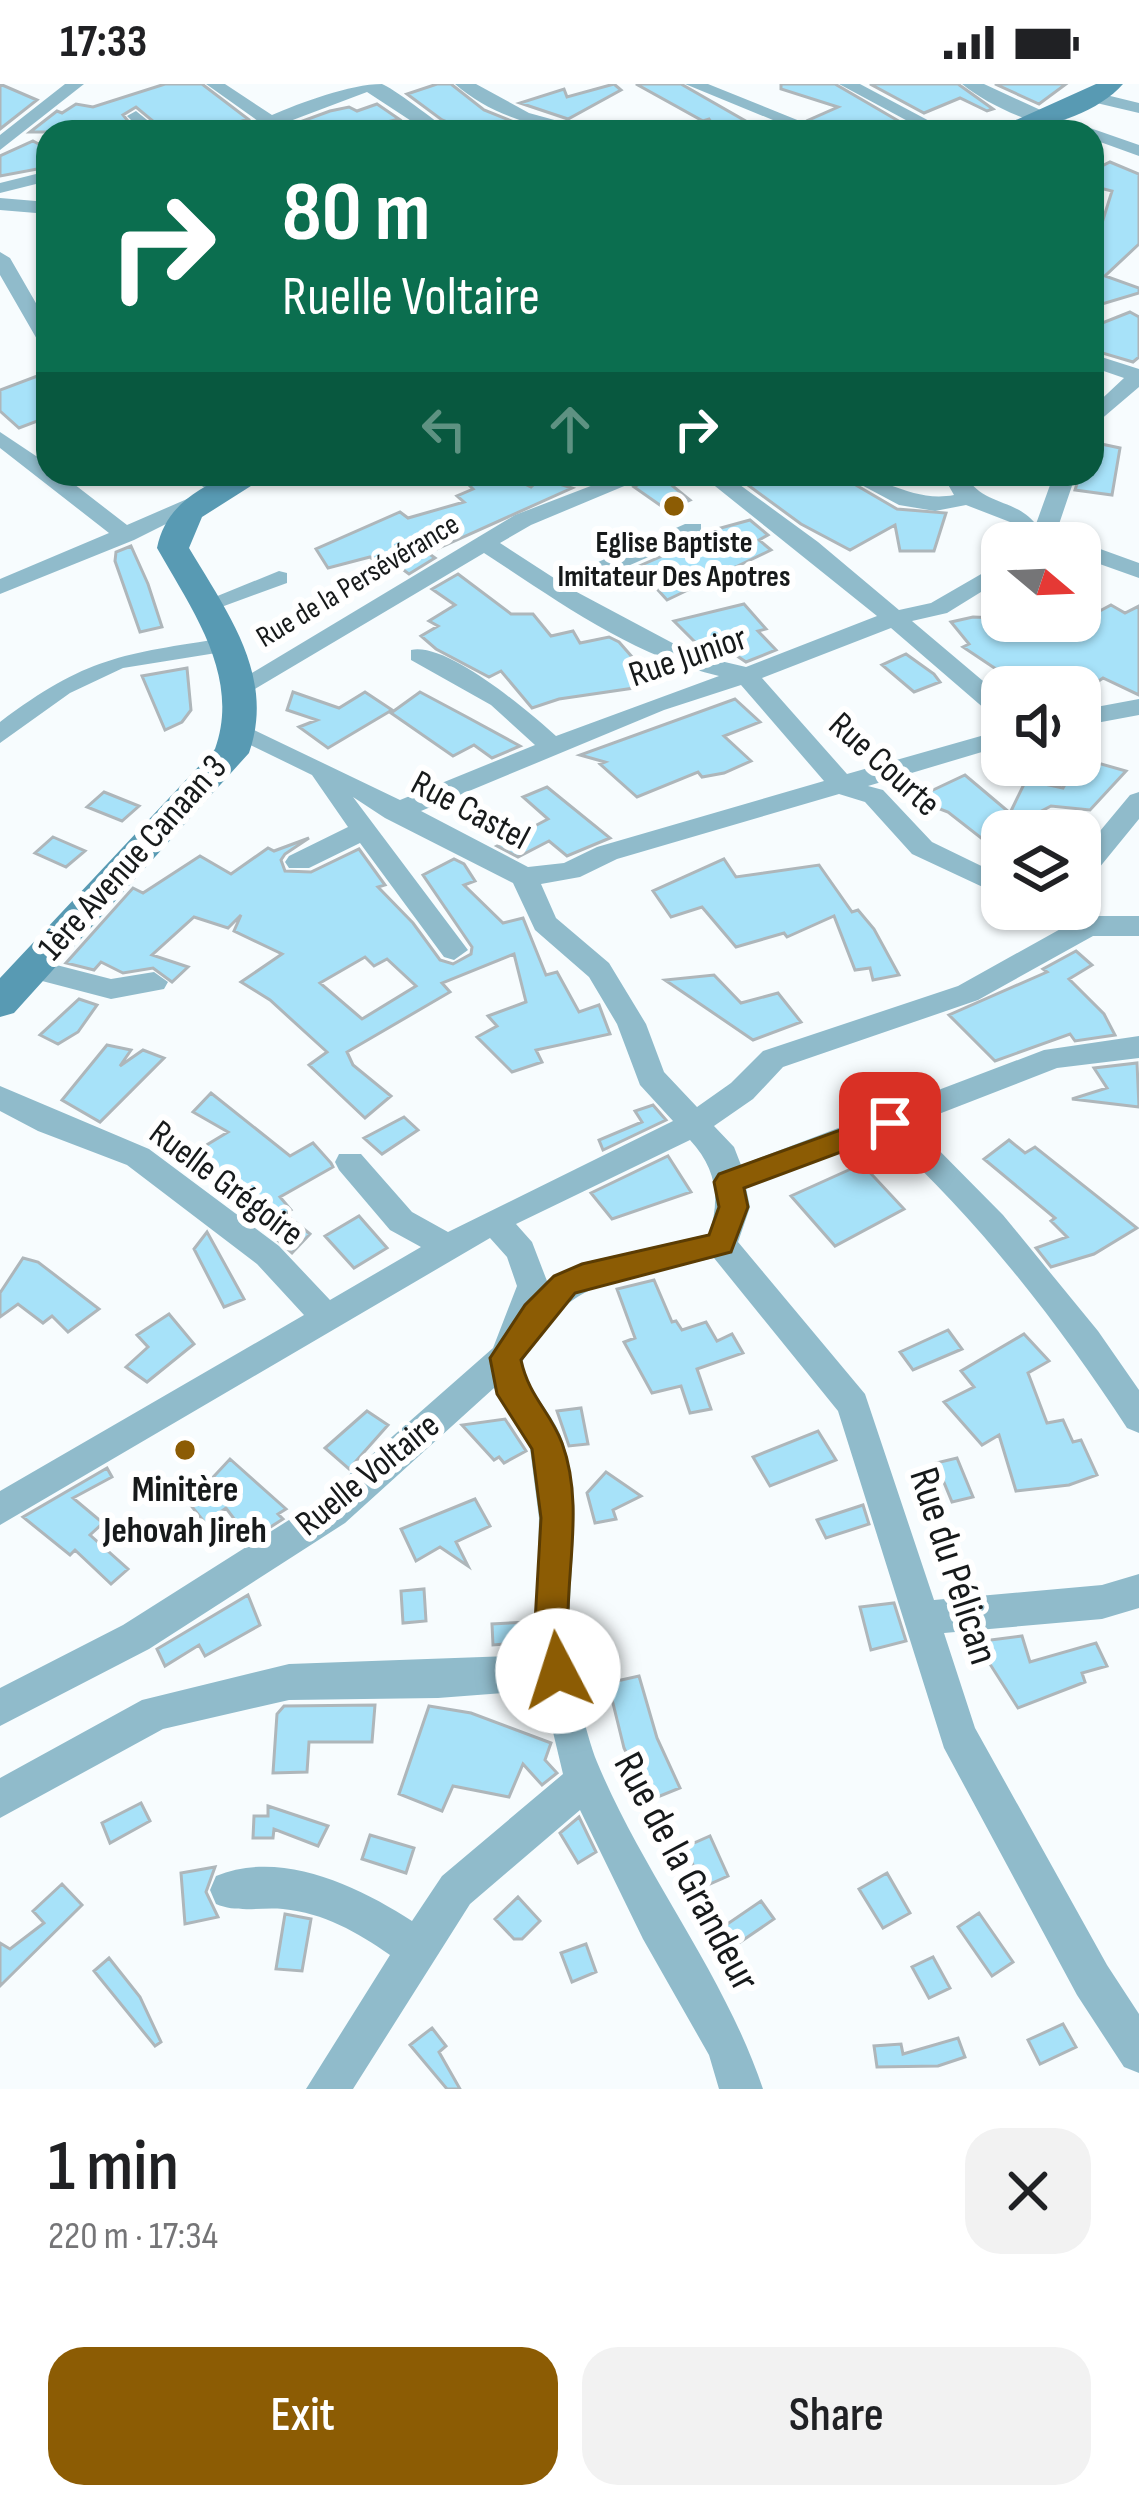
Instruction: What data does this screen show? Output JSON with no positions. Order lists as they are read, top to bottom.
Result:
{
  "streets": {
    "main road": ["1ère Avenue Canaan 3"],
    "street": [
      "Rue de la Persévérance",
      "Rue Junior",
      "Rue Courte",
      "Rue Castel",
      "Ruelle Grégoire",
      "Ruelle Voltaire",
      "Rue du Pélican",
      "Rue de la Grandeur"
    ]
  },
  "crossings": [
    ["Rue de la Persévérance", "1ère Avenue Canaan 3"],
    ["Rue Junior", "Rue Courte"],
    ["Rue Junior", "Rue Castel"],
    ["Rue Castel", "1ère Avenue Canaan 3"],
    ["Ruelle Voltaire", "Rue du Pélican"],
    ["Ruelle Voltaire", "Rue de la Grandeur"]
  ],
  "places": ["Eglise Baptiste Imitateur Des Apotres", "Minitère Jehovah Jireh"],
  "north": "right",
  "page": {
    "status": "17:33",
    "turn": ["80 m", "Ruelle Voltaire"],
    "heading": ["1 min", "220 m · 17:34"],
    "buttons": ["Exit", "Share"]
  }
}
